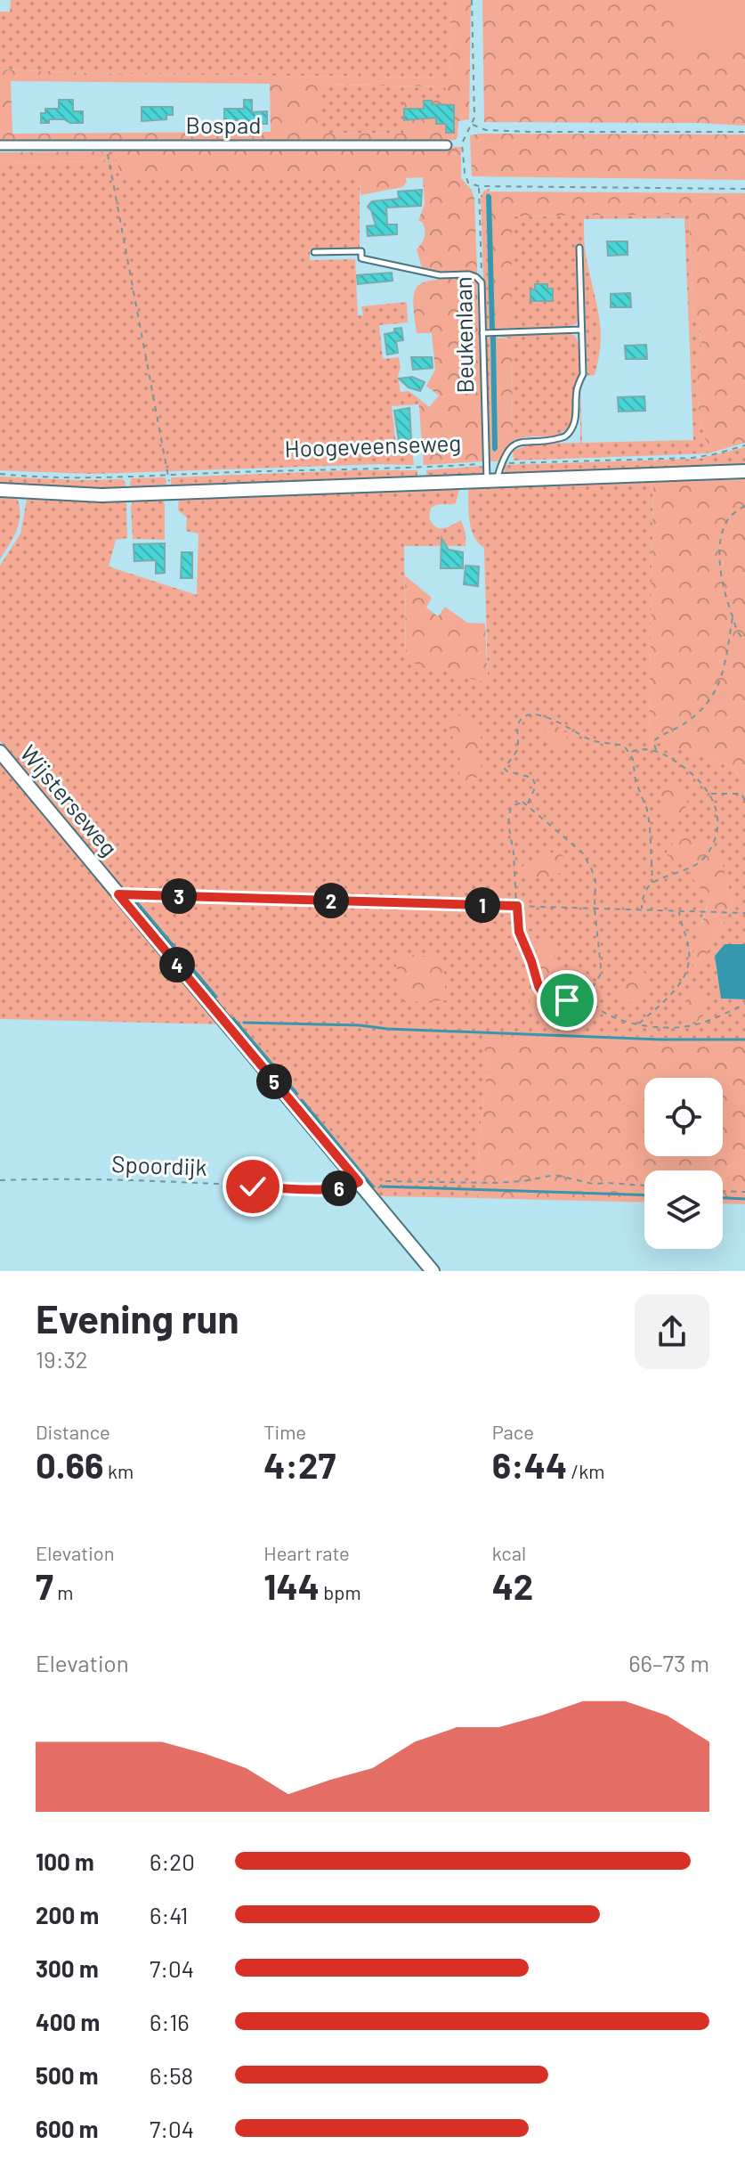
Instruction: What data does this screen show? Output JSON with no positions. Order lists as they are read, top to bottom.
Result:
{
  "streets": {
    "main road": ["Hoogeveenseweg", "Wijsterseweg"],
    "street": ["Bospad"],
    "lane": ["Beukenlaan"],
    "path": ["Spoordijk"]
  },
  "crossings": [
    ["Beukenlaan", "Hoogeveenseweg"],
    ["Wijsterseweg", "Spoordijk"]
  ],
  "page": {
    "pins": [
      "3",
      "2",
      "1",
      "4",
      "5",
      "6"
    ],
    "heading": ["Evening run", "19:32"],
    "stats": [
      ["Distance", "0.66 km"],
      ["Time", "4:27"],
      ["Pace", "6:44 /km"],
      ["Elevation", "7 m"],
      ["Heart rate", "144 bpm"],
      ["kcal", "42"]
    ],
    "chart": ["Elevation", "66–73 m"],
    "list": [
      {
        "name": "100 m",
        "note": "6:20"
      },
      {
        "name": "200 m",
        "note": "6:41"
      },
      {
        "name": "300 m",
        "note": "7:04"
      },
      {
        "name": "400 m",
        "note": "6:16"
      },
      {
        "name": "500 m",
        "note": "6:58"
      },
      {
        "name": "600 m",
        "note": "7:04"
      }
    ]
  }
}
